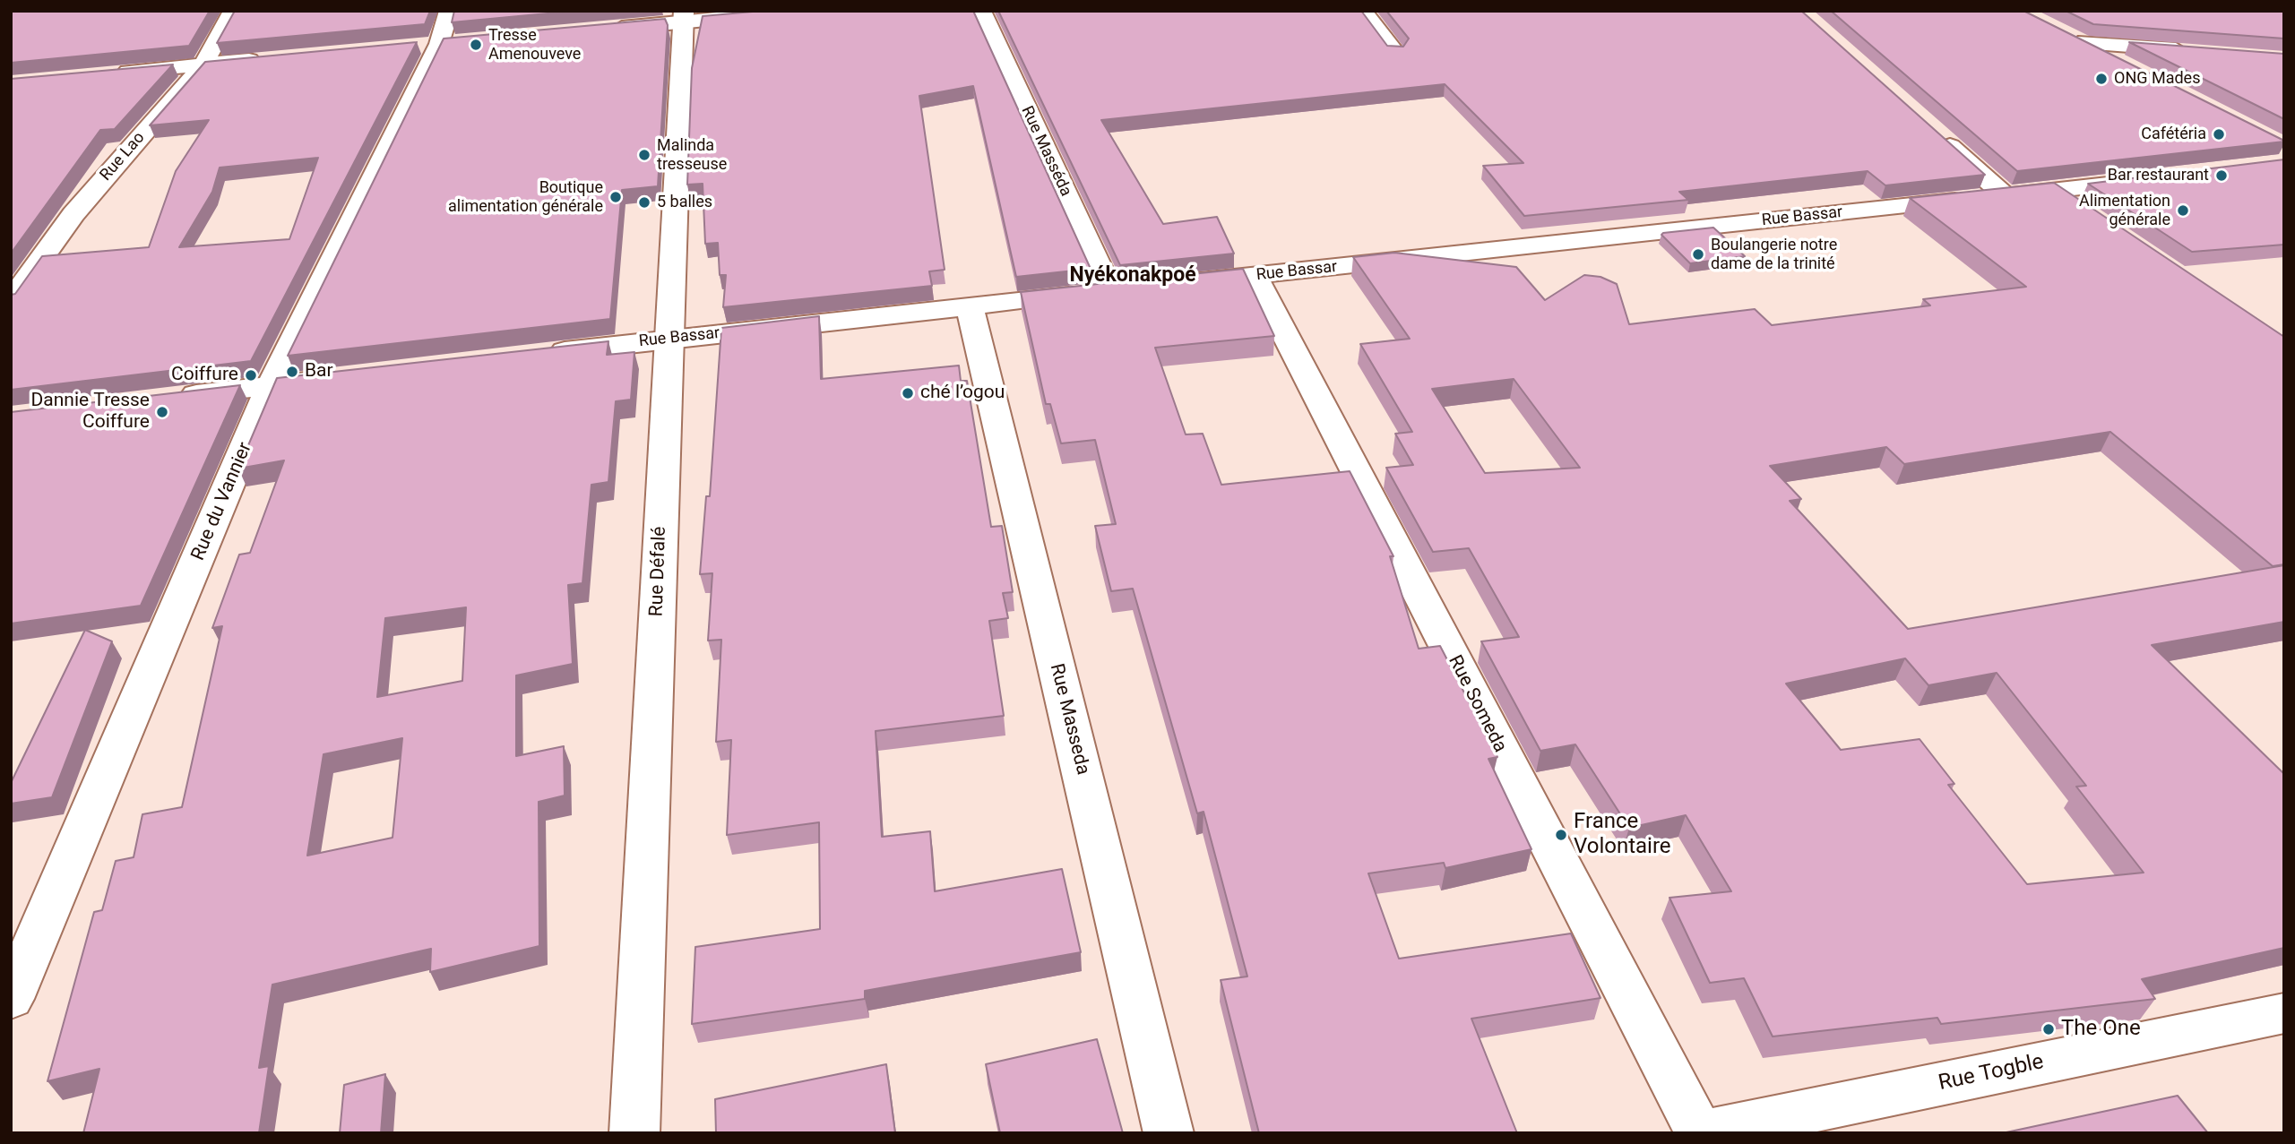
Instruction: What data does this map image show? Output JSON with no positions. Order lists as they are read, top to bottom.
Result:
{
  "streets": {
    "street": [
      "Rue Masséda",
      "Rue Lao",
      "Rue Bassar",
      "Rue du Vannier",
      "Rue Défalé",
      "Rue Someda",
      "Rue Masseda",
      "Rue Togble"
    ]
  },
  "crossings": [
    ["Rue Masséda", "Rue Bassar"],
    ["Rue Bassar", "Rue Défalé"],
    ["Rue Bassar", "Rue Someda"],
    ["Rue Bassar", "Rue Masseda"],
    ["Rue Someda", "Rue Togble"]
  ],
  "districts": ["Nyékonakpoé"],
  "places": [
    "Tresse Amenouveve",
    "ONG Mades",
    "Cafétéria",
    "Malinda tresseuse",
    "Bar restaurant",
    "Boutique alimentation générale",
    "5 balles",
    "Alimentation générale",
    "Boulangerie notre dame de la trinité",
    "Bar",
    "Coiffure",
    "ché l’ogou",
    "Dannie Tresse Coiffure",
    "France Volontaire",
    "The One"
  ]
}
